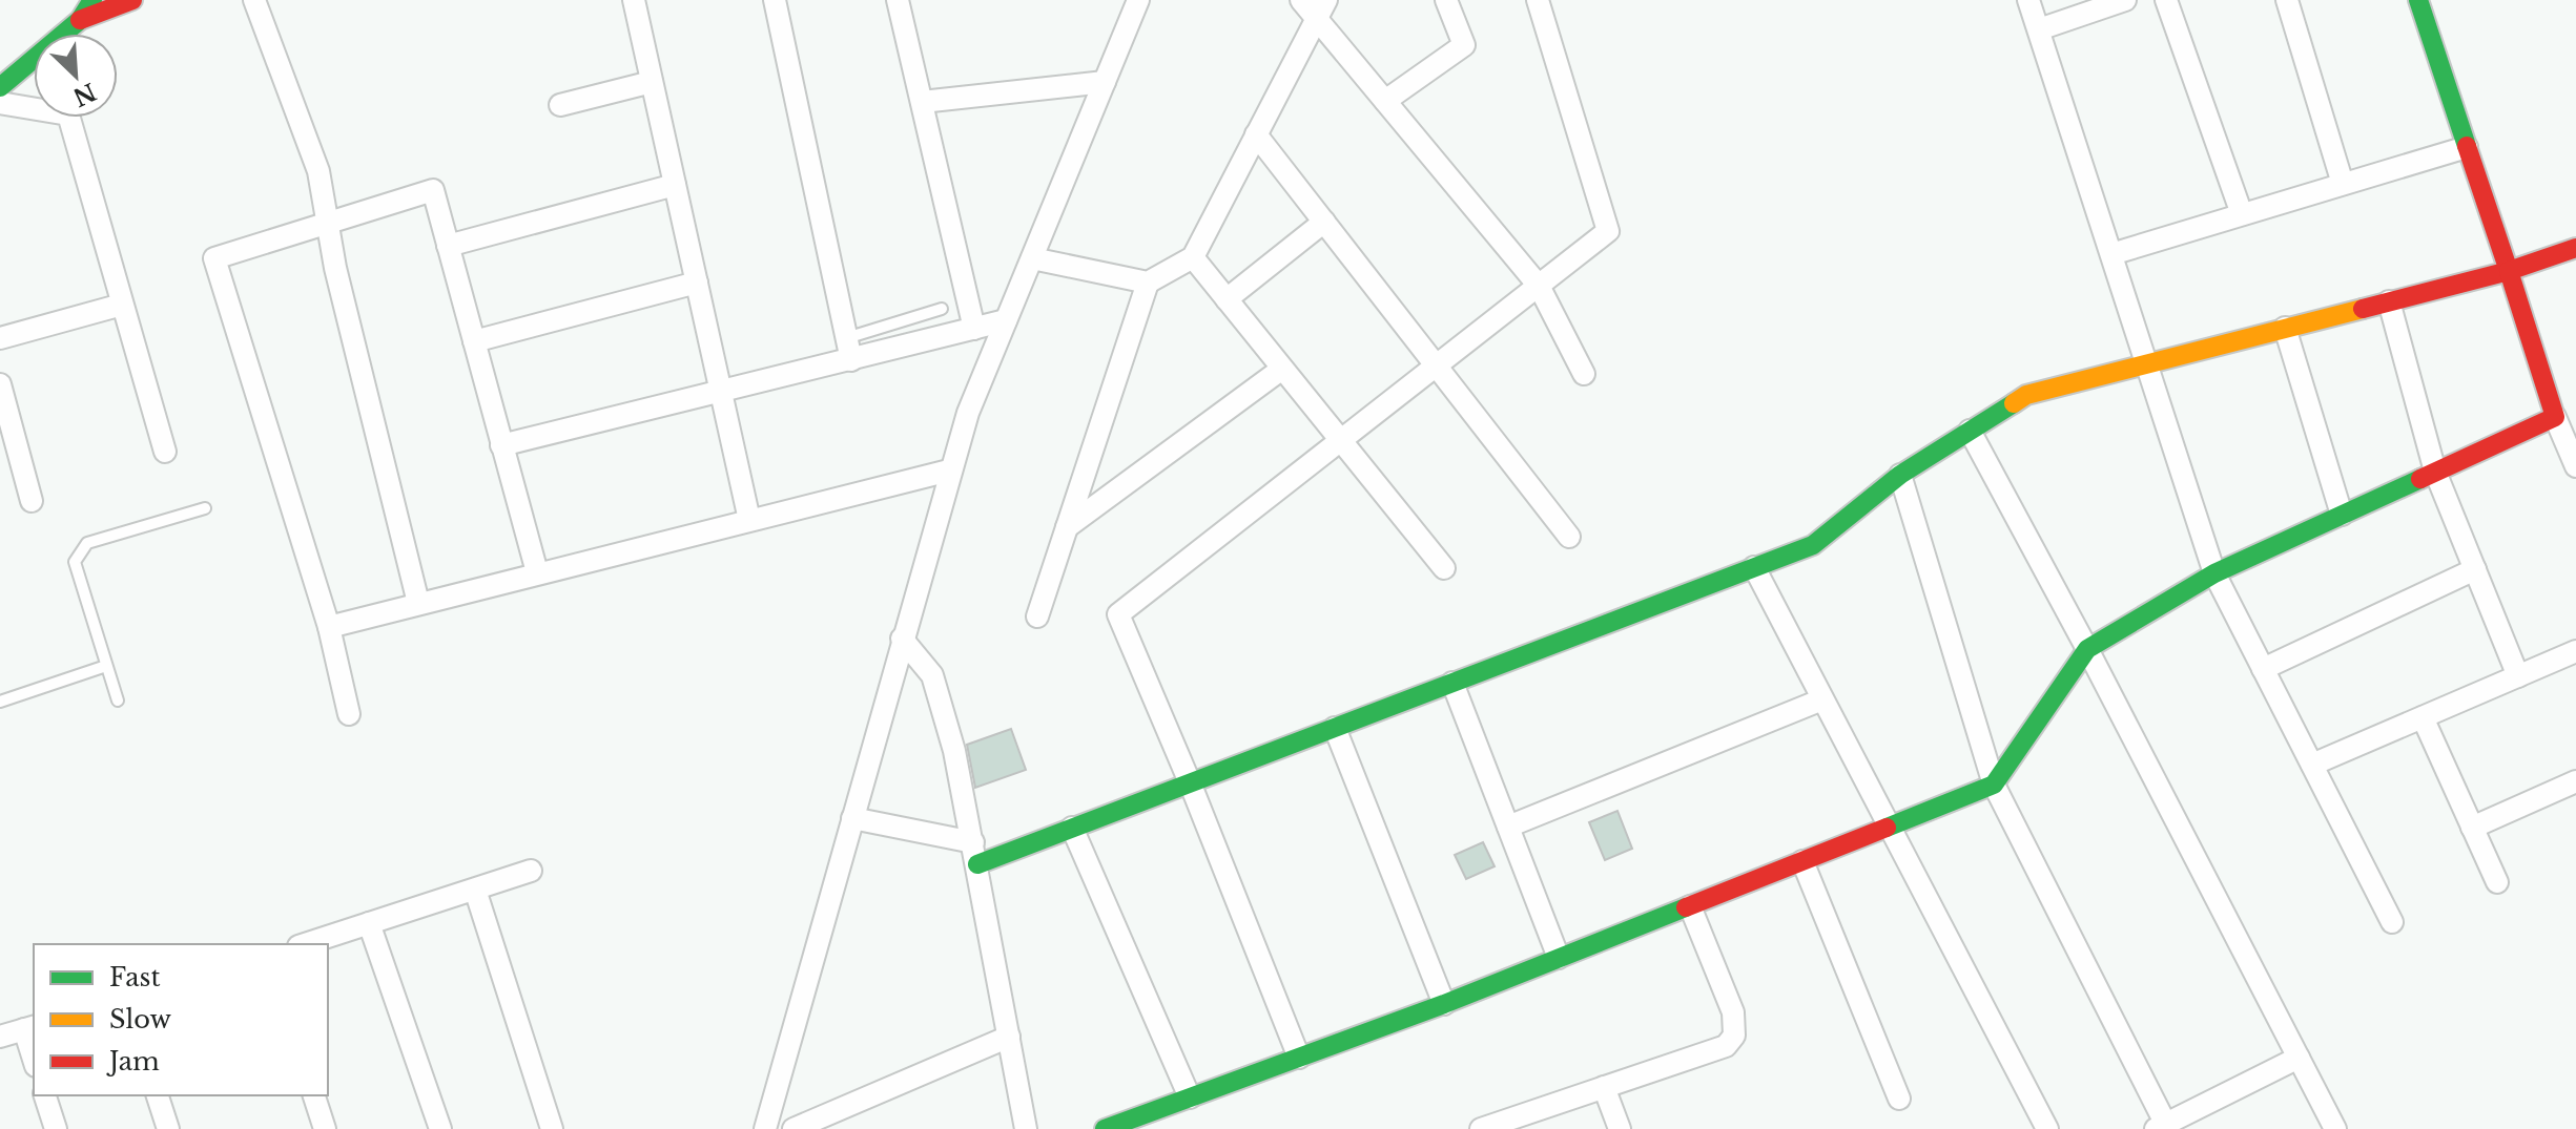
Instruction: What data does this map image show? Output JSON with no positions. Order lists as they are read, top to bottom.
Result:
{
  "legend": ["Fast", "Slow", "Jam"],
  "north": "bottom right"
}
